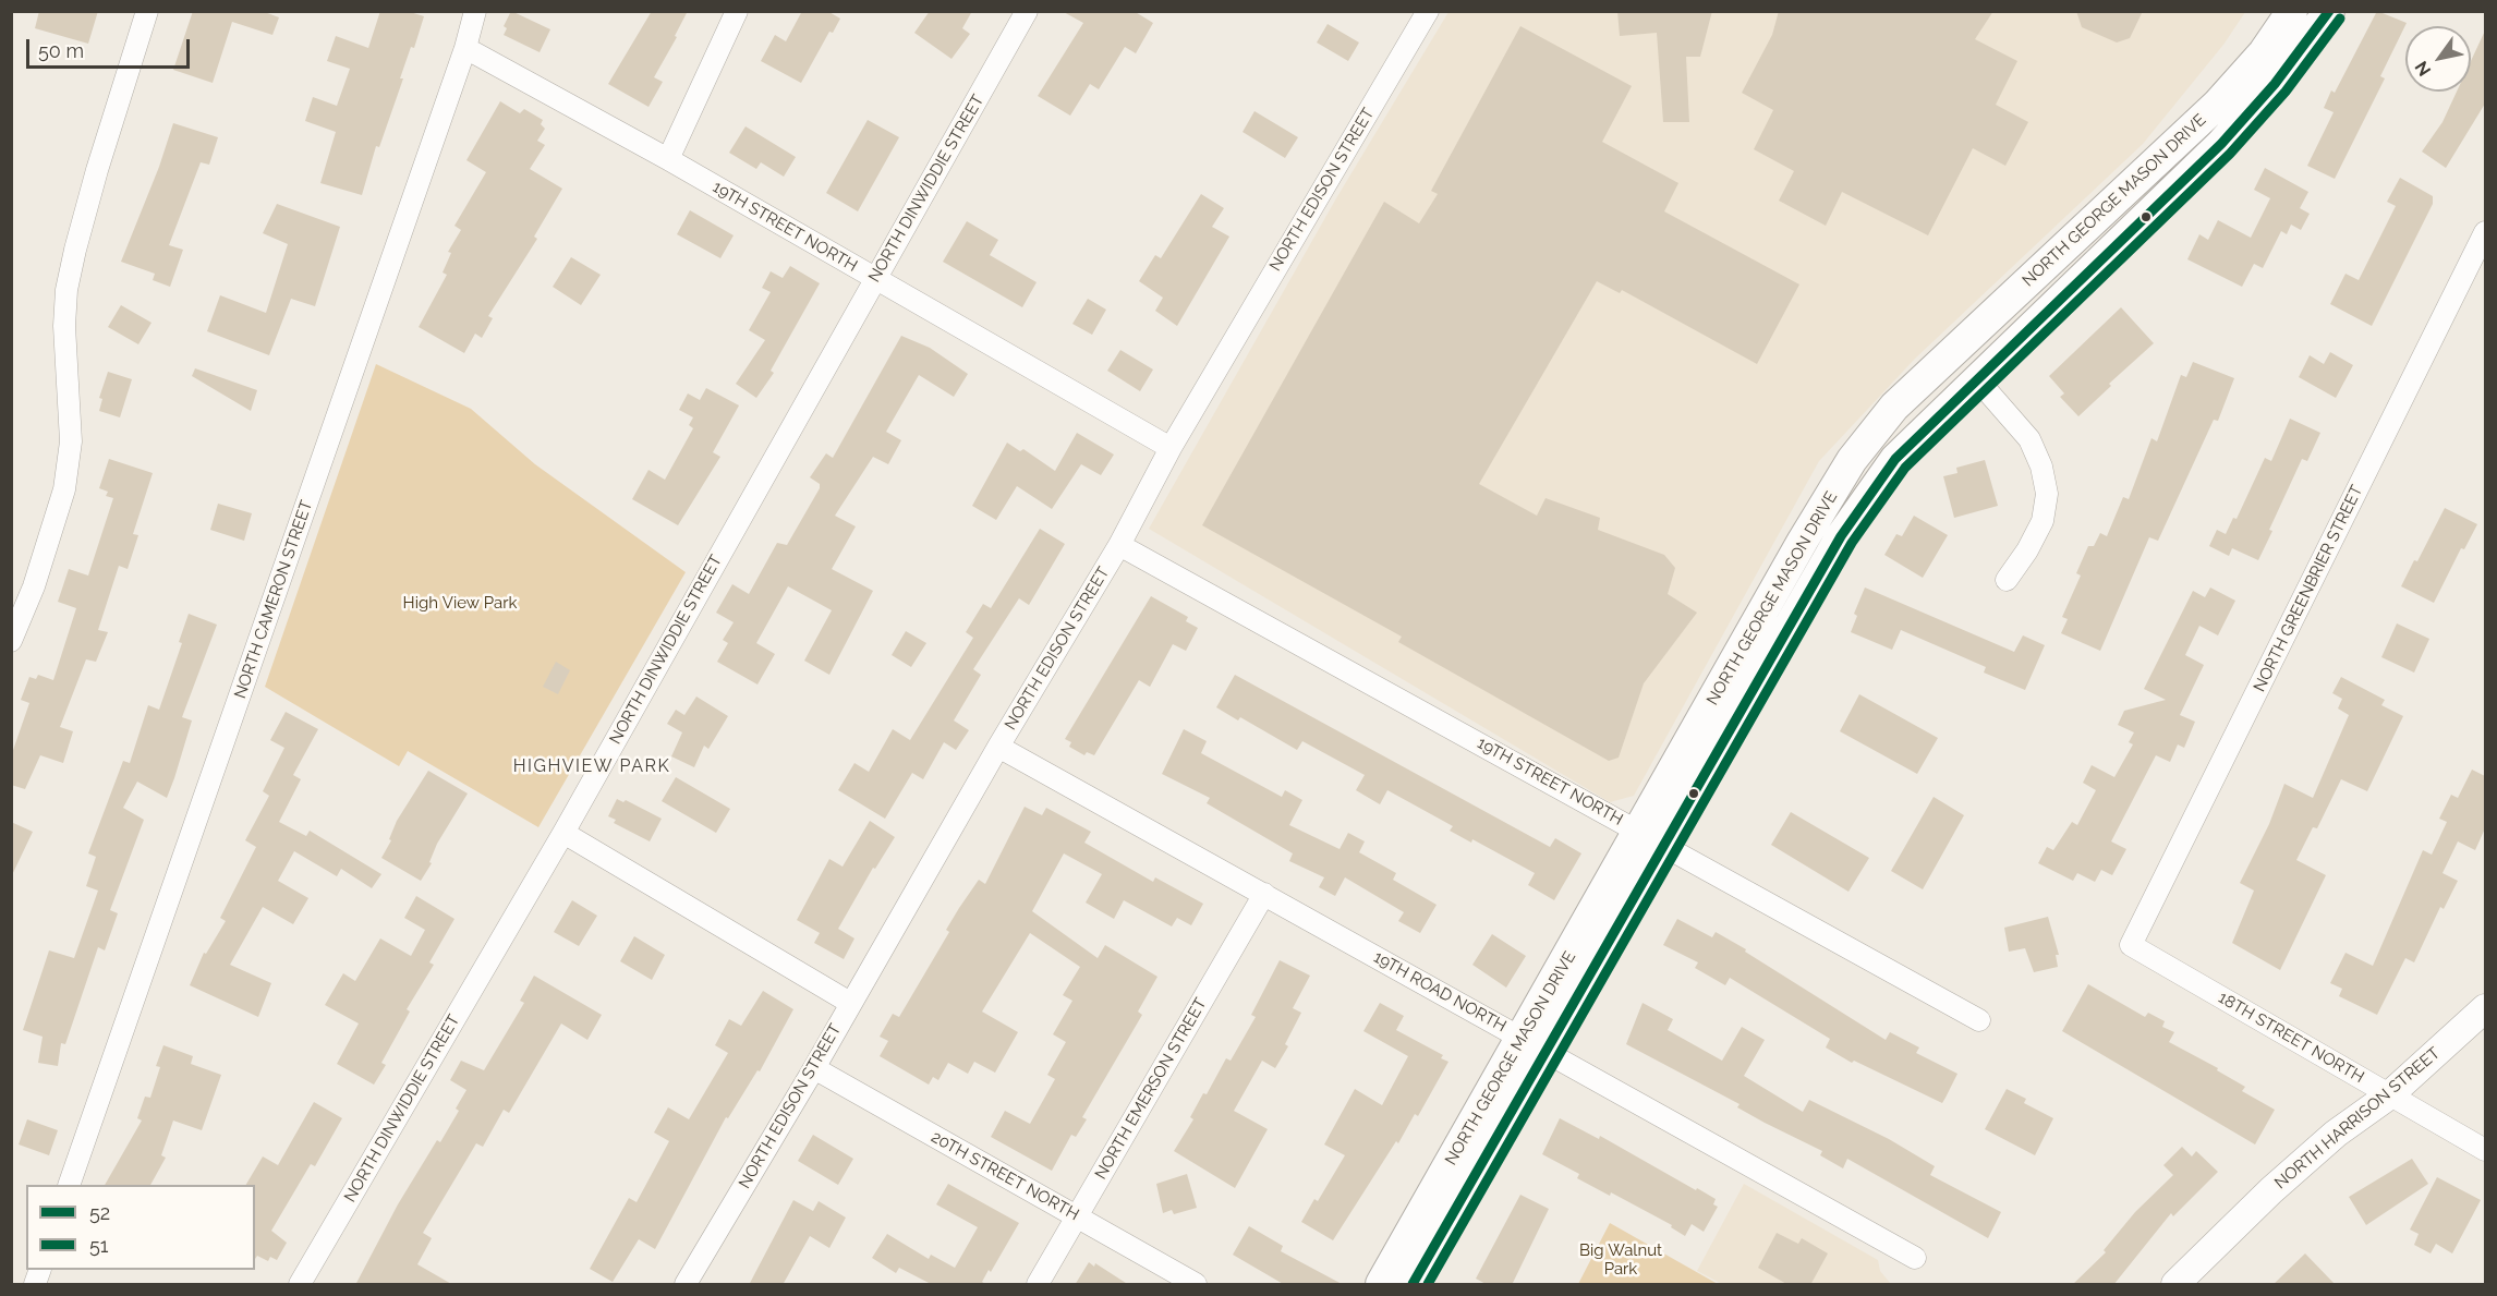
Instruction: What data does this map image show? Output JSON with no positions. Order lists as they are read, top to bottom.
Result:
{
  "streets": {
    "main road": ["NORTH GEORGE MASON DRIVE"],
    "street": [
      "NORTH DINWIDDIE STREET",
      "NORTH EDISON STREET",
      "19TH STREET NORTH",
      "NORTH GREENBRIER STREET",
      "NORTH CAMERON STREET",
      "19TH ROAD NORTH",
      "18TH STREET NORTH",
      "NORTH EMERSON STREET",
      "NORTH HARRISON STREET",
      "20TH STREET NORTH"
    ]
  },
  "crossings": [
    ["NORTH DINWIDDIE STREET", "19TH STREET NORTH"],
    ["NORTH EDISON STREET", "19TH STREET NORTH"],
    ["NORTH EDISON STREET", "19TH ROAD NORTH"],
    ["NORTH EDISON STREET", "20TH STREET NORTH"],
    ["NORTH GEORGE MASON DRIVE", "19TH STREET NORTH"],
    ["NORTH GEORGE MASON DRIVE", "19TH ROAD NORTH"],
    ["19TH STREET NORTH", "NORTH CAMERON STREET"],
    ["NORTH GREENBRIER STREET", "18TH STREET NORTH"],
    ["19TH ROAD NORTH", "NORTH EMERSON STREET"],
    ["18TH STREET NORTH", "NORTH HARRISON STREET"],
    ["NORTH EMERSON STREET", "20TH STREET NORTH"]
  ],
  "districts": ["HIGHVIEW PARK"],
  "parks": ["High View Park", "Big Walnut Park"],
  "lines": ["transit line 52", "transit line 51"],
  "legend": ["52", "51"],
  "scale_bar": "50 m",
  "north": "bottom left"
}
